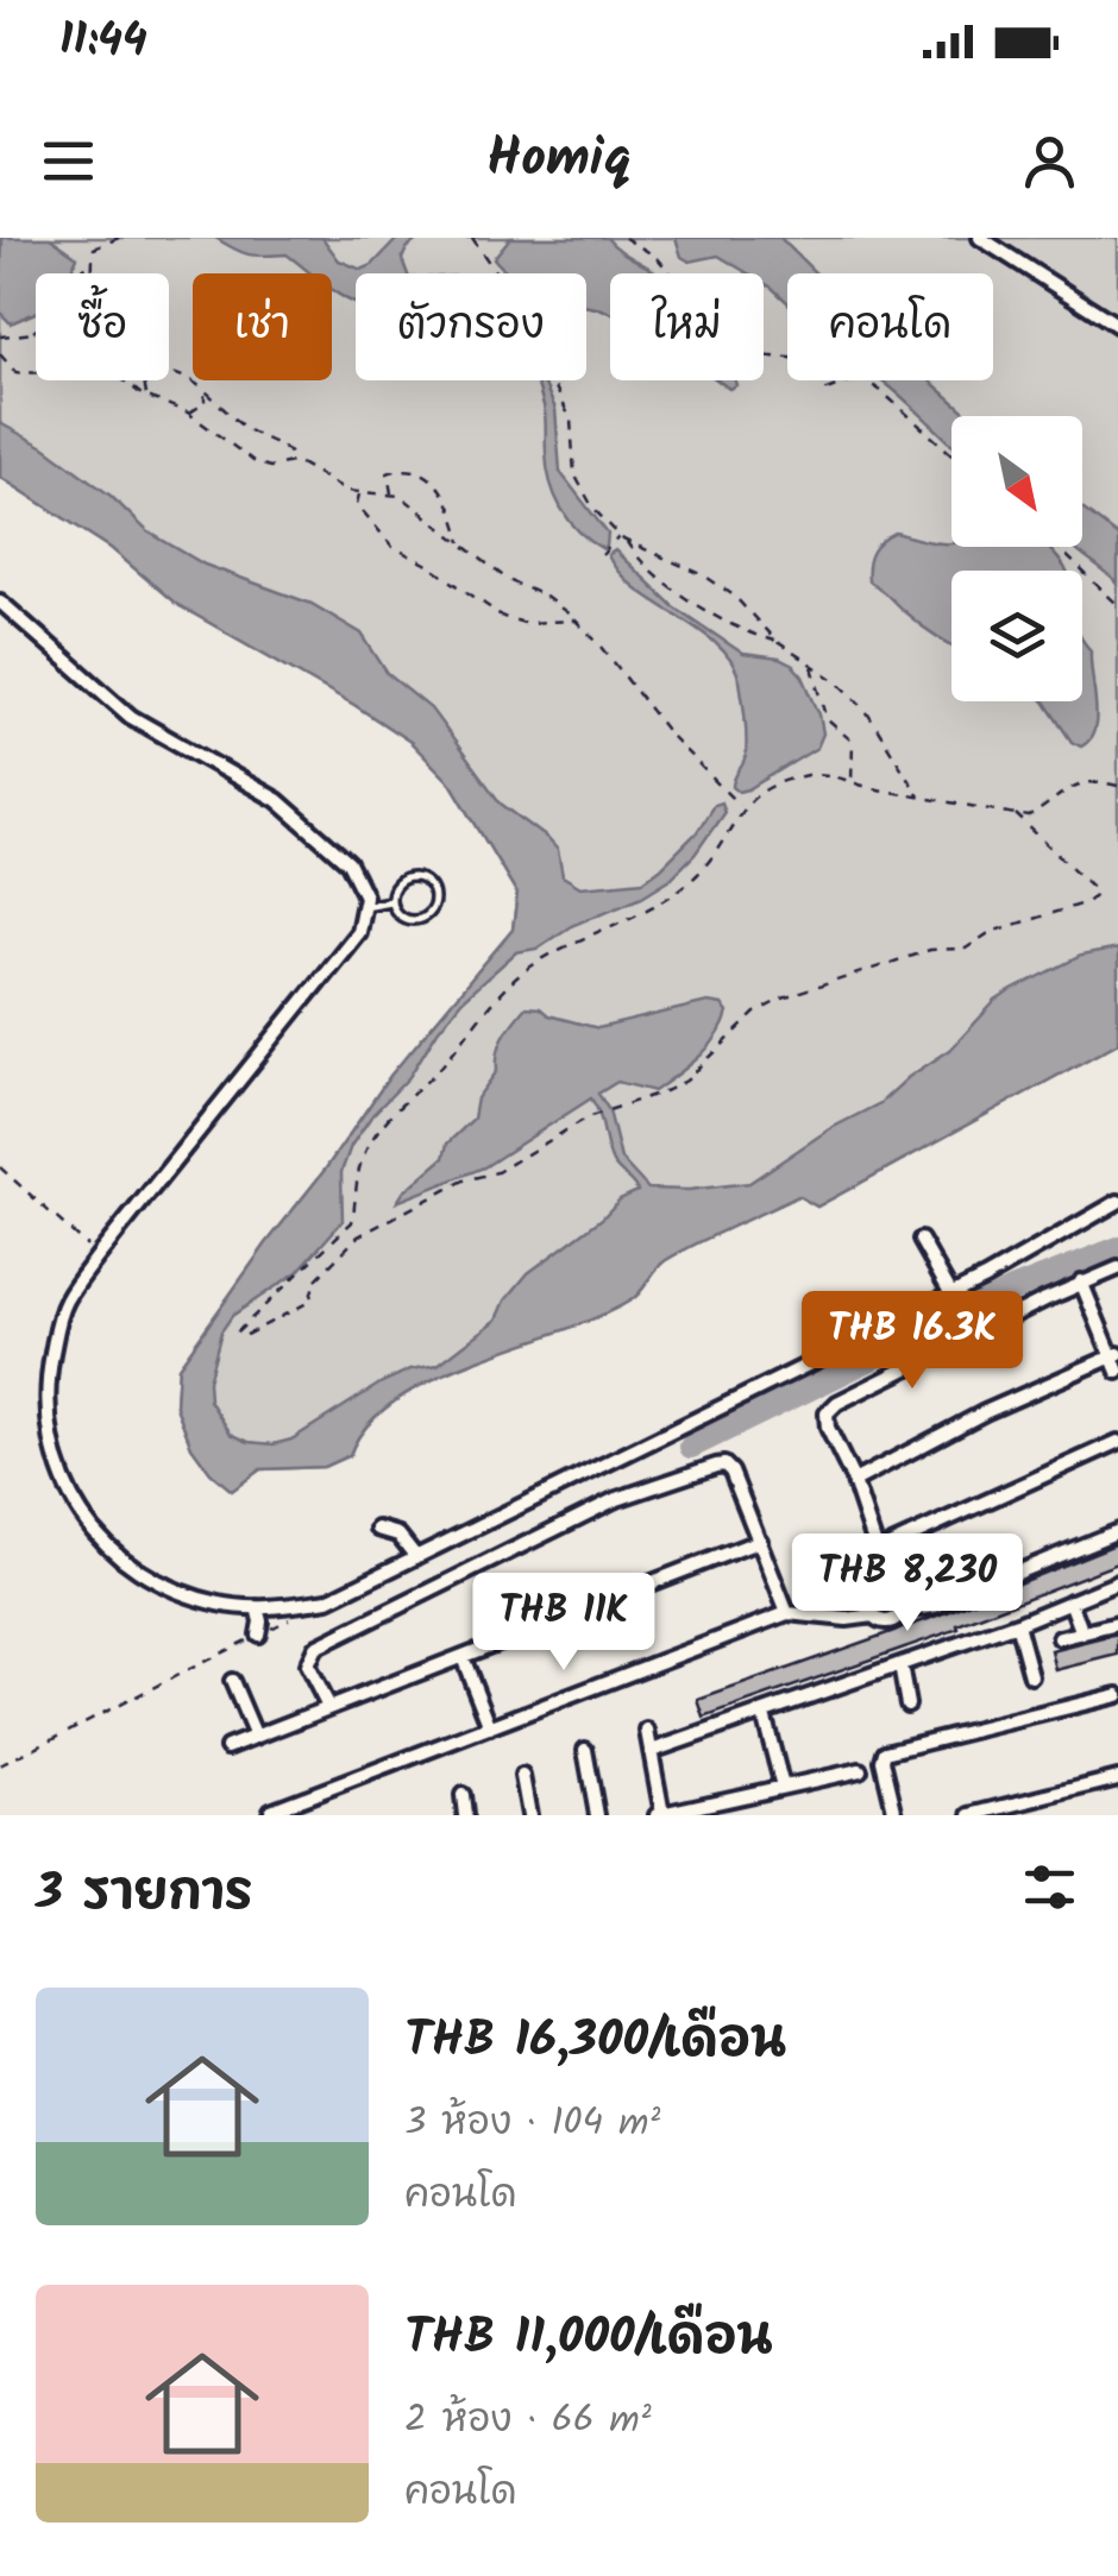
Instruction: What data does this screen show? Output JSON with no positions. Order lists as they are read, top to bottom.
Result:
{
  "north": "bottom right",
  "page": {
    "status": "11:44",
    "header": "Homiq",
    "chip": [
      "ซื้อ",
      "เช่า",
      "ตัวกรอง",
      "ใหม่",
      "คอนโด"
    ],
    "price": ["THB 16.3K", "THB 8,230", "THB 11K"],
    "heading": "3 รายการ",
    "list": [
      {
        "name": "THB 16,300/เดือน",
        "note": "3 ห้อง · 104 m² · คอนโด"
      },
      {
        "name": "THB 11,000/เดือน",
        "note": "2 ห้อง · 66 m² · คอนโด"
      }
    ]
  }
}
